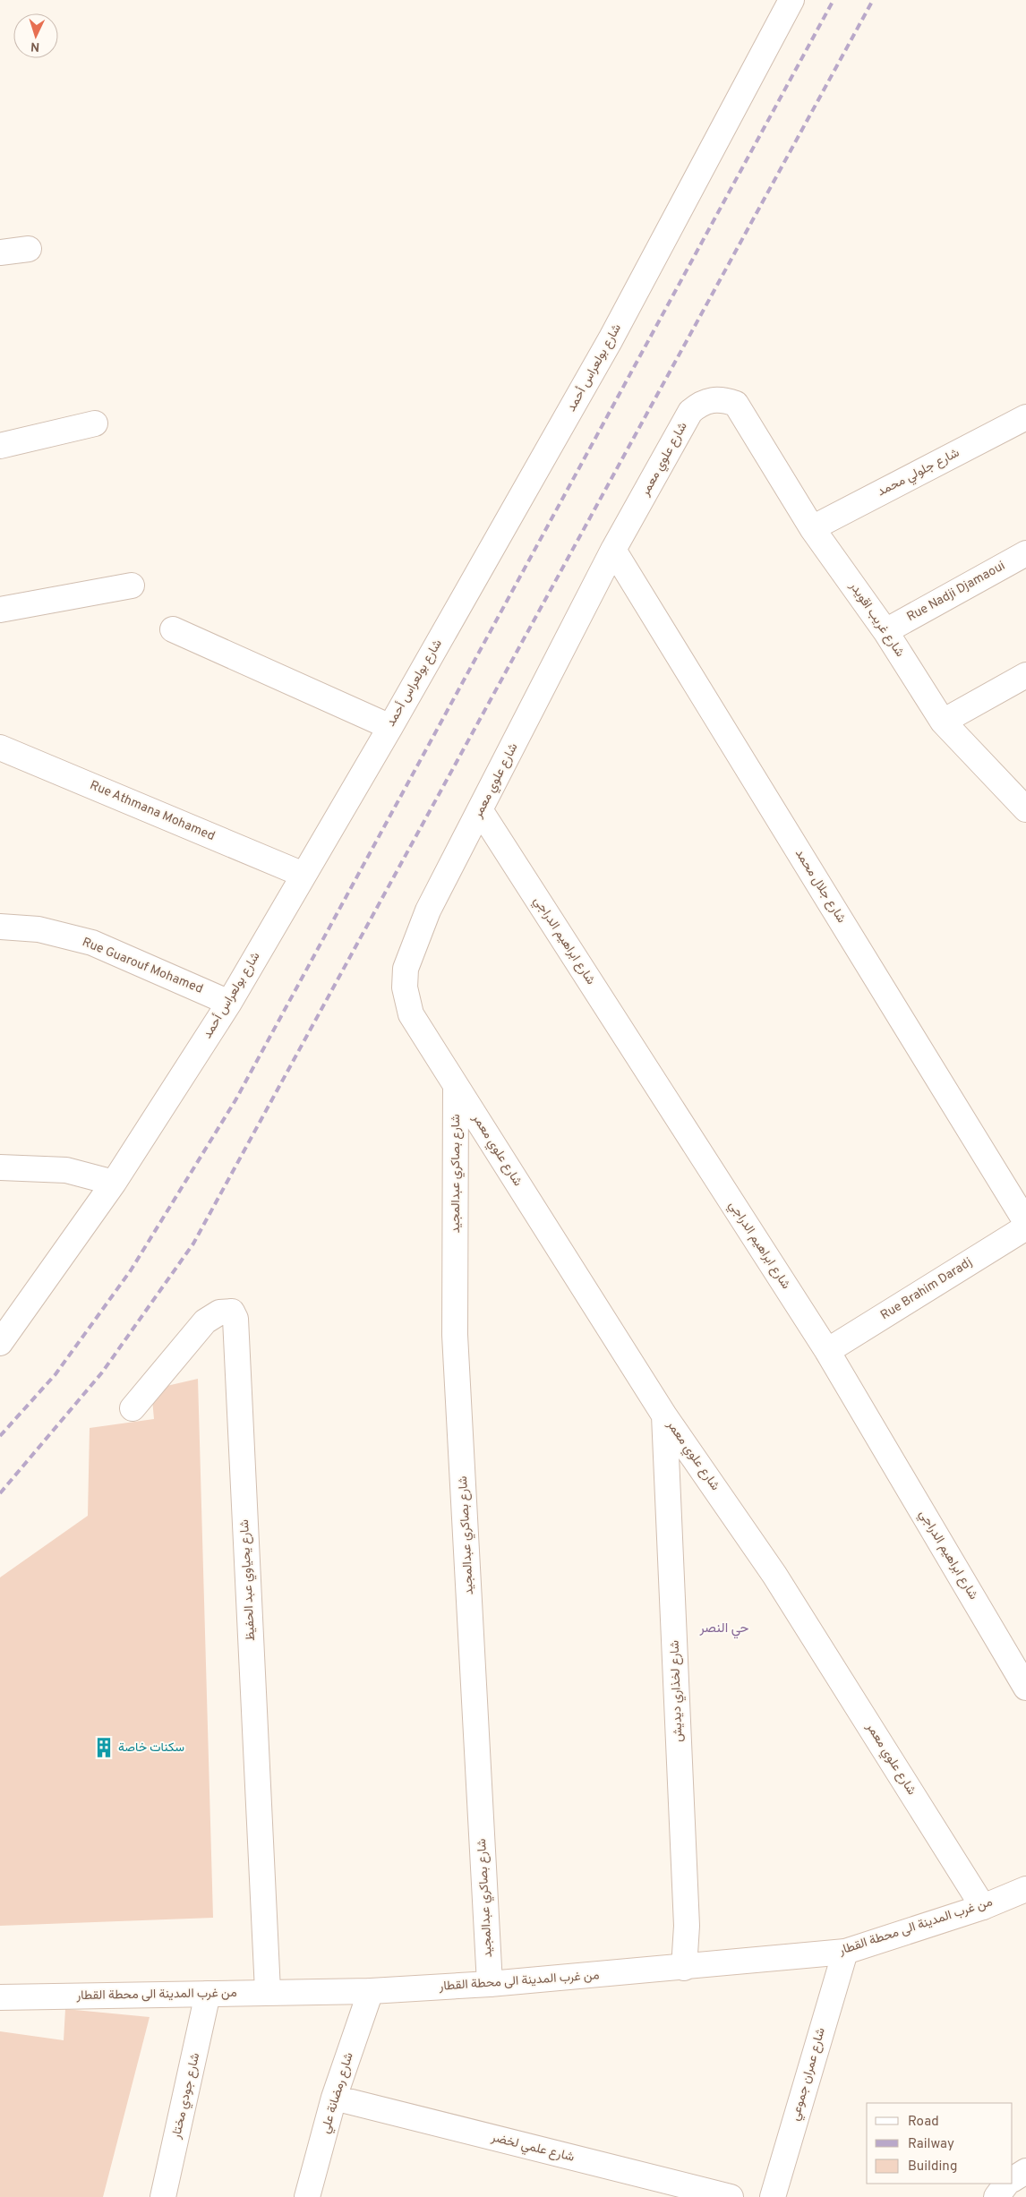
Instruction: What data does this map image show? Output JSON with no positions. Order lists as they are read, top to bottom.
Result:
{
  "streets": {
    "street": [
      "شارع بولعراس أحمد",
      "شارع علوي معمر",
      "شارع جلولي محمد",
      "Rue Nadji Djamaoui",
      "شارع غريب اقويدر",
      "Rue Athmana Mohamed",
      "شارع جلال محمد",
      "شارع ابراهيم الدراجي",
      "Rue Guarouf Mohamed",
      "شارع بصاكري عبدالمجيد",
      "Rue Brahim Daradj",
      "شارع يحياوي عبد الحفيظ",
      "شارع لخذاري ديديش",
      "من غرب المدينة الى محطة القطار",
      "شارع عمران جموعي",
      "شارع رمضانة علي",
      "شارع جودي مختار",
      "شارع علمي لخضر"
    ]
  },
  "crossings": [
    ["شارع بولعراس أحمد", "Rue Athmana Mohamed"],
    ["شارع بولعراس أحمد", "Rue Guarouf Mohamed"],
    ["شارع علوي معمر", "شارع غريب اقويدر"],
    ["شارع علوي معمر", "شارع جلال محمد"],
    ["شارع علوي معمر", "شارع ابراهيم الدراجي"],
    ["شارع علوي معمر", "شارع بصاكري عبدالمجيد"],
    ["شارع علوي معمر", "شارع لخذاري ديديش"],
    ["شارع علوي معمر", "من غرب المدينة الى محطة القطار"],
    ["شارع جلولي محمد", "شارع غريب اقويدر"],
    ["Rue Nadji Djamaoui", "شارع غريب اقويدر"],
    ["شارع ابراهيم الدراجي", "Rue Brahim Daradj"],
    ["شارع بصاكري عبدالمجيد", "من غرب المدينة الى محطة القطار"],
    ["شارع يحياوي عبد الحفيظ", "من غرب المدينة الى محطة القطار"],
    ["شارع لخذاري ديديش", "من غرب المدينة الى محطة القطار"],
    ["من غرب المدينة الى محطة القطار", "شارع عمران جموعي"],
    ["من غرب المدينة الى محطة القطار", "شارع رمضانة علي"],
    ["من غرب المدينة الى محطة القطار", "شارع جودي مختار"],
    ["شارع رمضانة علي", "شارع علمي لخضر"]
  ],
  "districts": ["حي النصر"],
  "places": {
    "building": ["سكنات خاصة"]
  },
  "legend": ["Road", "Railway", "Building"],
  "north": "bottom"
}
